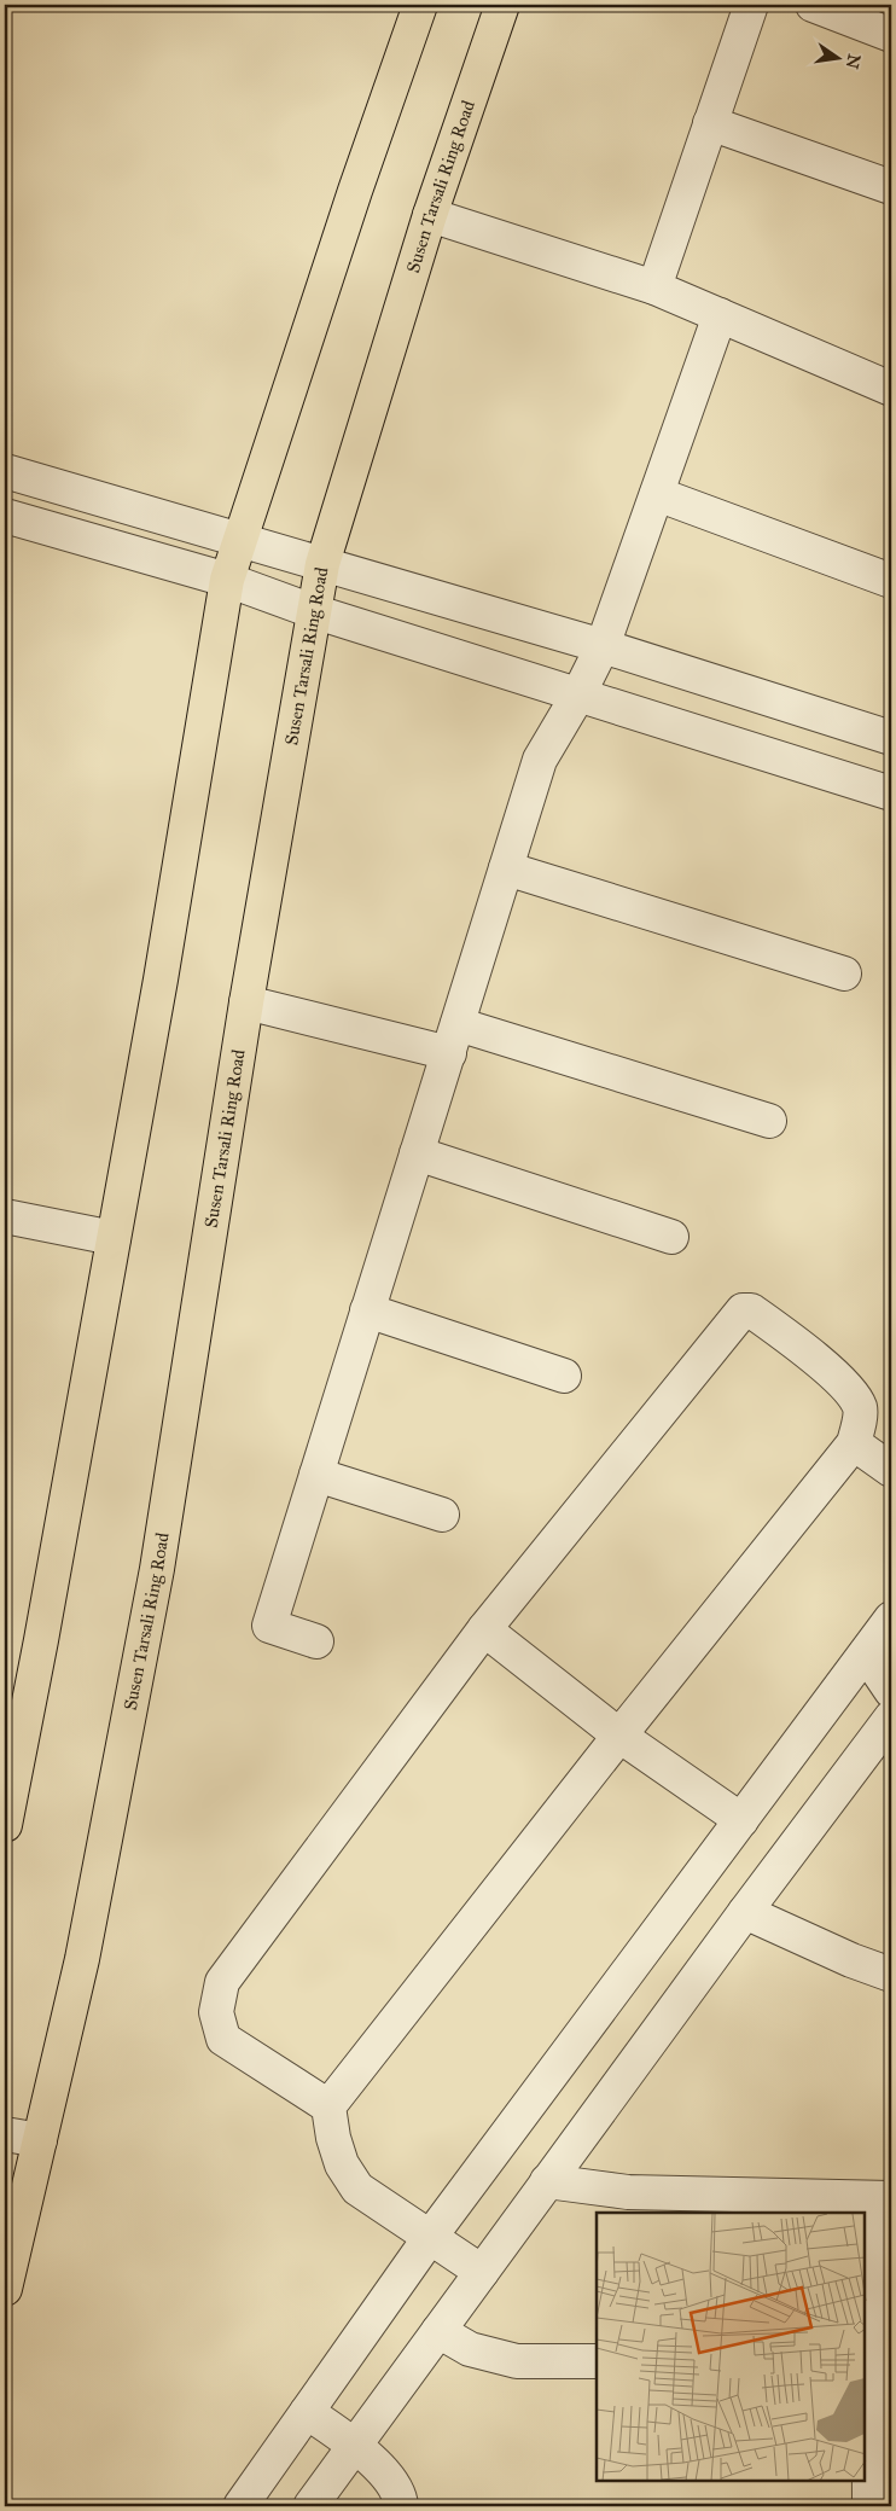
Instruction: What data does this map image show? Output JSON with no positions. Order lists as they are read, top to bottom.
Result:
{
  "streets": {
    "main road": ["Susen Tarsali Ring Road"]
  },
  "north": "right"
}
